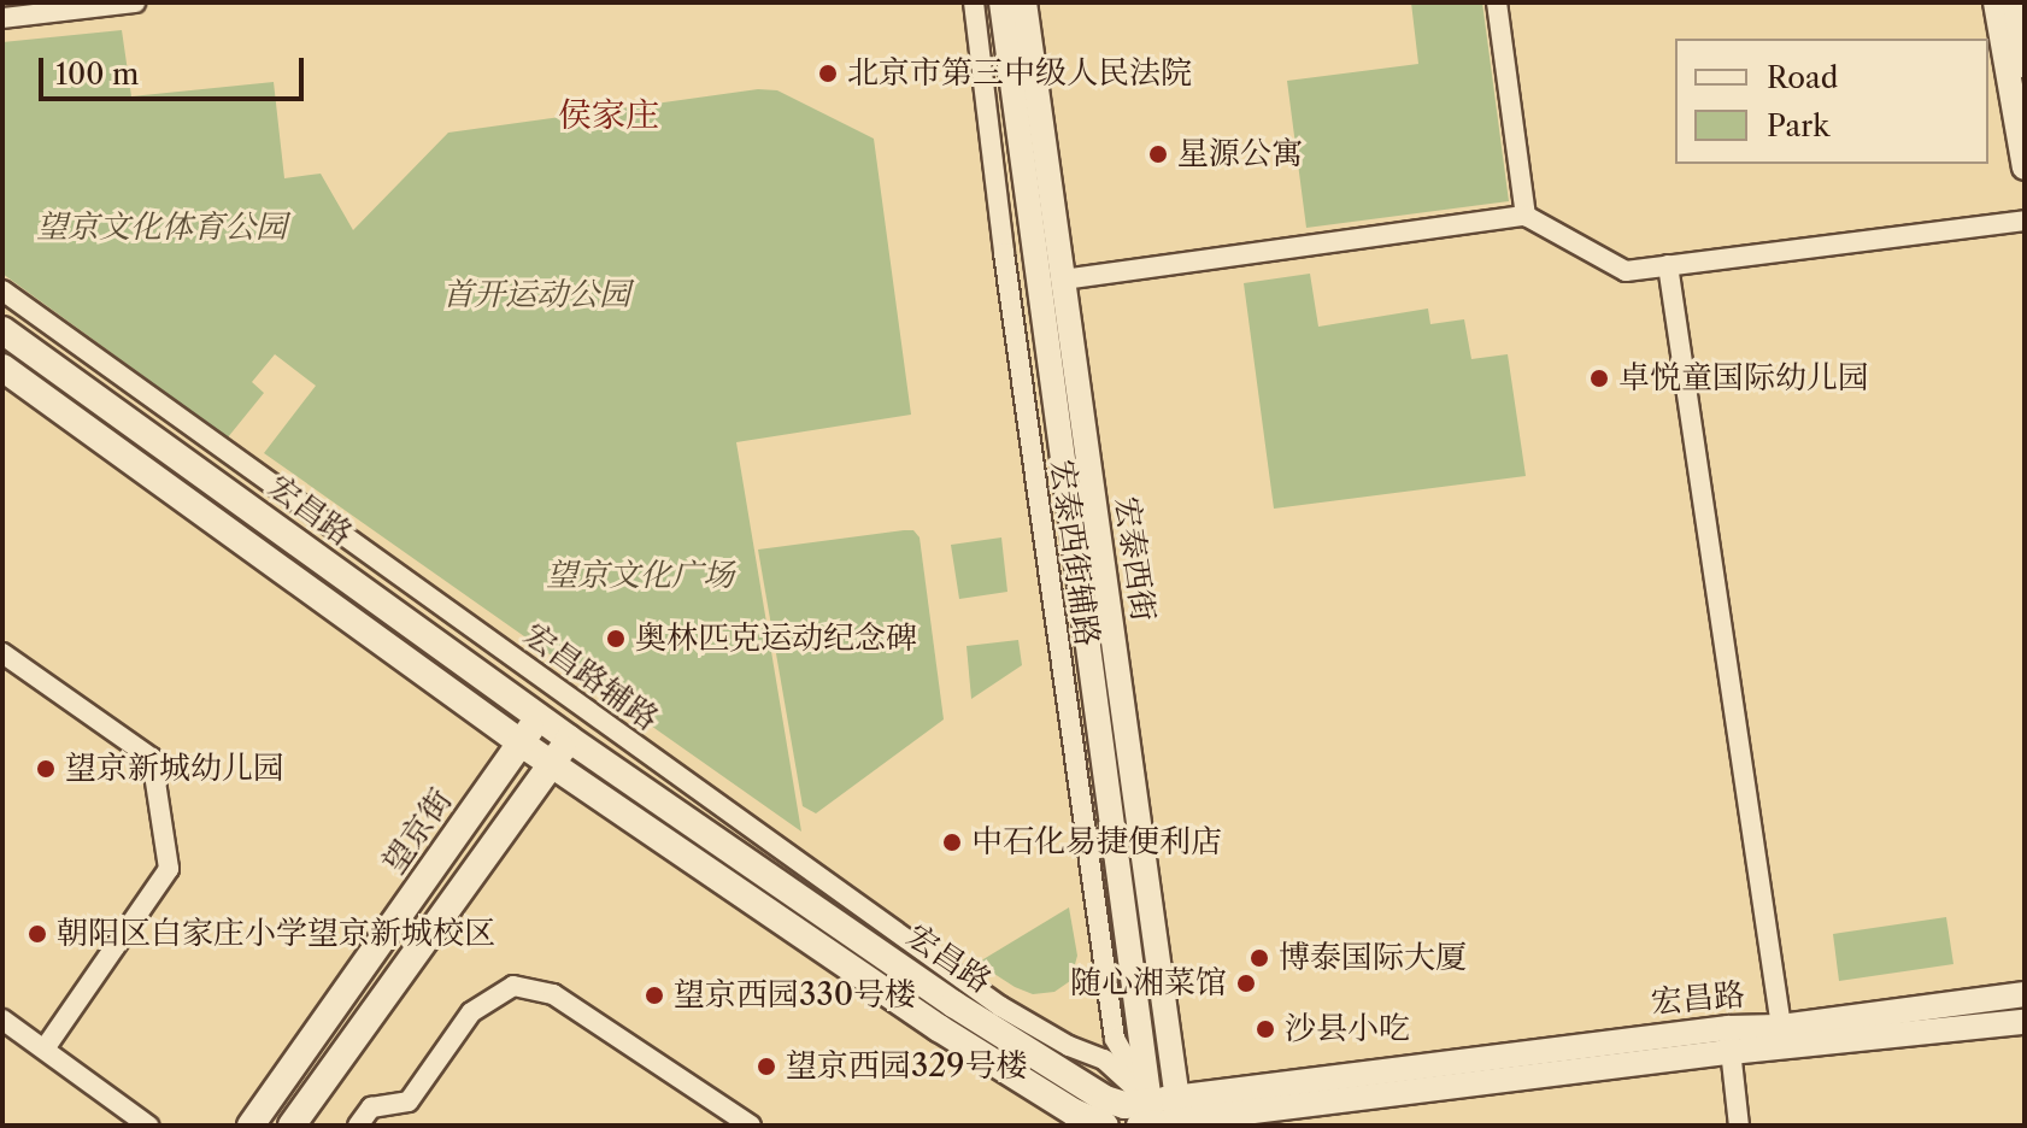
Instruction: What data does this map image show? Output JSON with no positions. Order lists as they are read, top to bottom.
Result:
{
  "streets": {
    "main road": ["宏昌路", "望京街"],
    "street": ["宏泰西街辅路", "宏泰西街", "宏昌路辅路"]
  },
  "crossings": [
    ["宏昌路", "宏泰西街辅路"],
    ["宏昌路", "宏泰西街"],
    ["宏昌路", "宏昌路辅路"],
    ["宏昌路", "望京街"],
    ["宏泰西街辅路", "宏泰西街"],
    ["宏泰西街辅路", "宏昌路辅路"],
    ["宏泰西街", "宏昌路辅路"]
  ],
  "districts": ["侯家庄"],
  "parks": ["望京文化体育公园", "首开运动公园", "望京文化广场"],
  "places": [
    "北京市第三中级人民法院",
    "星源公寓",
    "卓悦童国际幼儿园",
    "奥林匹克运动纪念碑",
    "望京新城幼儿园",
    "中石化易捷便利店",
    "朝阳区白家庄小学望京新城校区",
    "博泰国际大厦",
    "随心湘菜馆",
    "望京西园330号楼",
    "沙县小吃",
    "望京西园329号楼"
  ],
  "legend": ["Road", "Park"],
  "scale_bar": "100 m"
}
